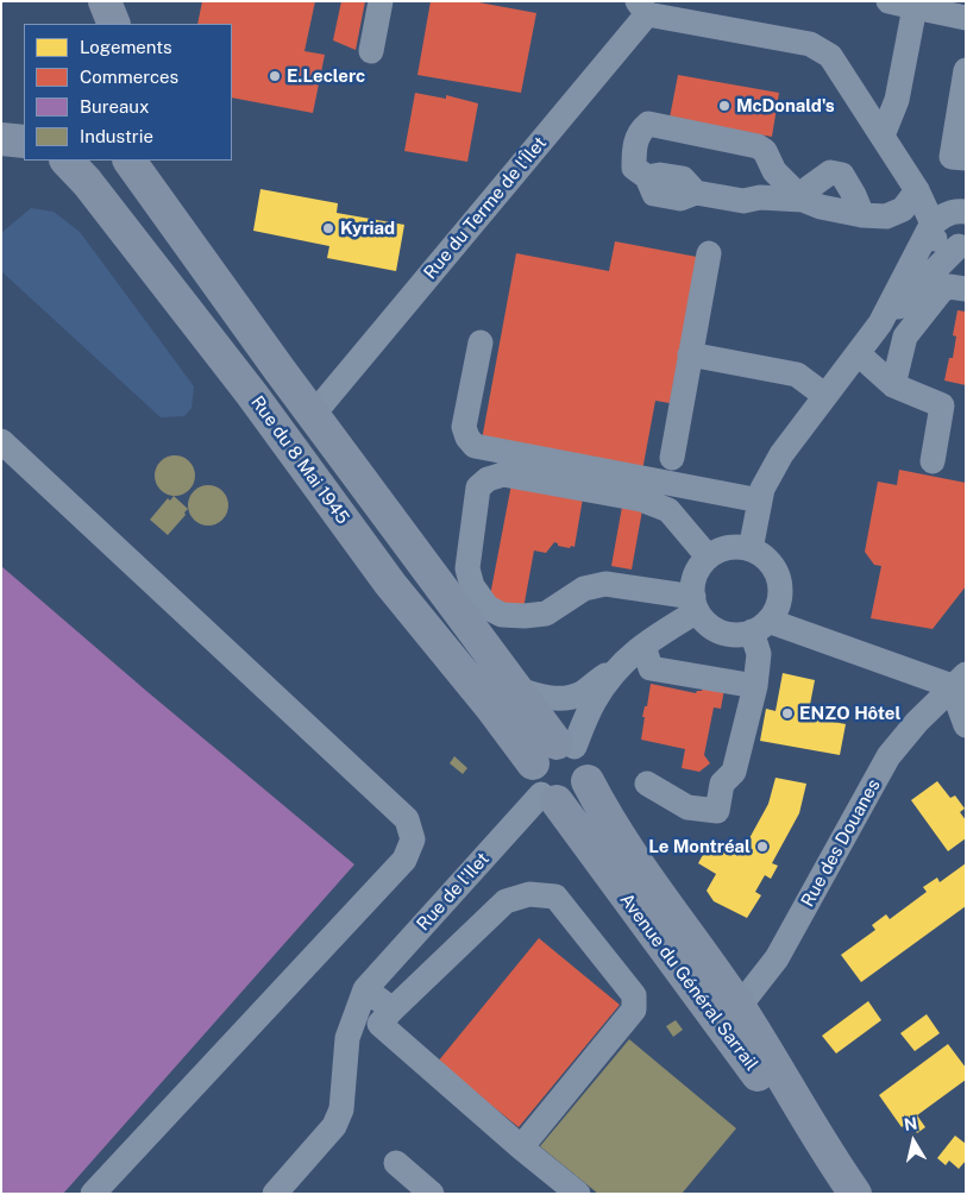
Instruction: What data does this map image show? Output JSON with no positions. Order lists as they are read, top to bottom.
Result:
{
  "streets": {
    "main road": ["Rue du 8 Mai 1945", "Avenue du Général Sarrail"],
    "street": ["Rue du Terme de l'Îlet", "Rue des Douanes", "Rue de l'Ilet"]
  },
  "crossings": [
    ["Rue du Terme de l'Îlet", "Rue du 8 Mai 1945"],
    ["Rue du 8 Mai 1945", "Rue de l'Ilet"],
    ["Rue du 8 Mai 1945", "Avenue du Général Sarrail"],
    ["Rue des Douanes", "Avenue du Général Sarrail"],
    ["Rue de l'Ilet", "Avenue du Général Sarrail"]
  ],
  "places": [
    "E.Leclerc",
    "McDonald's",
    "Kyriad",
    "ENZO Hôtel",
    "Le Montréal"
  ],
  "legend": [
    "Logements",
    "Commerces",
    "Bureaux",
    "Industrie"
  ],
  "north": "top"
}
